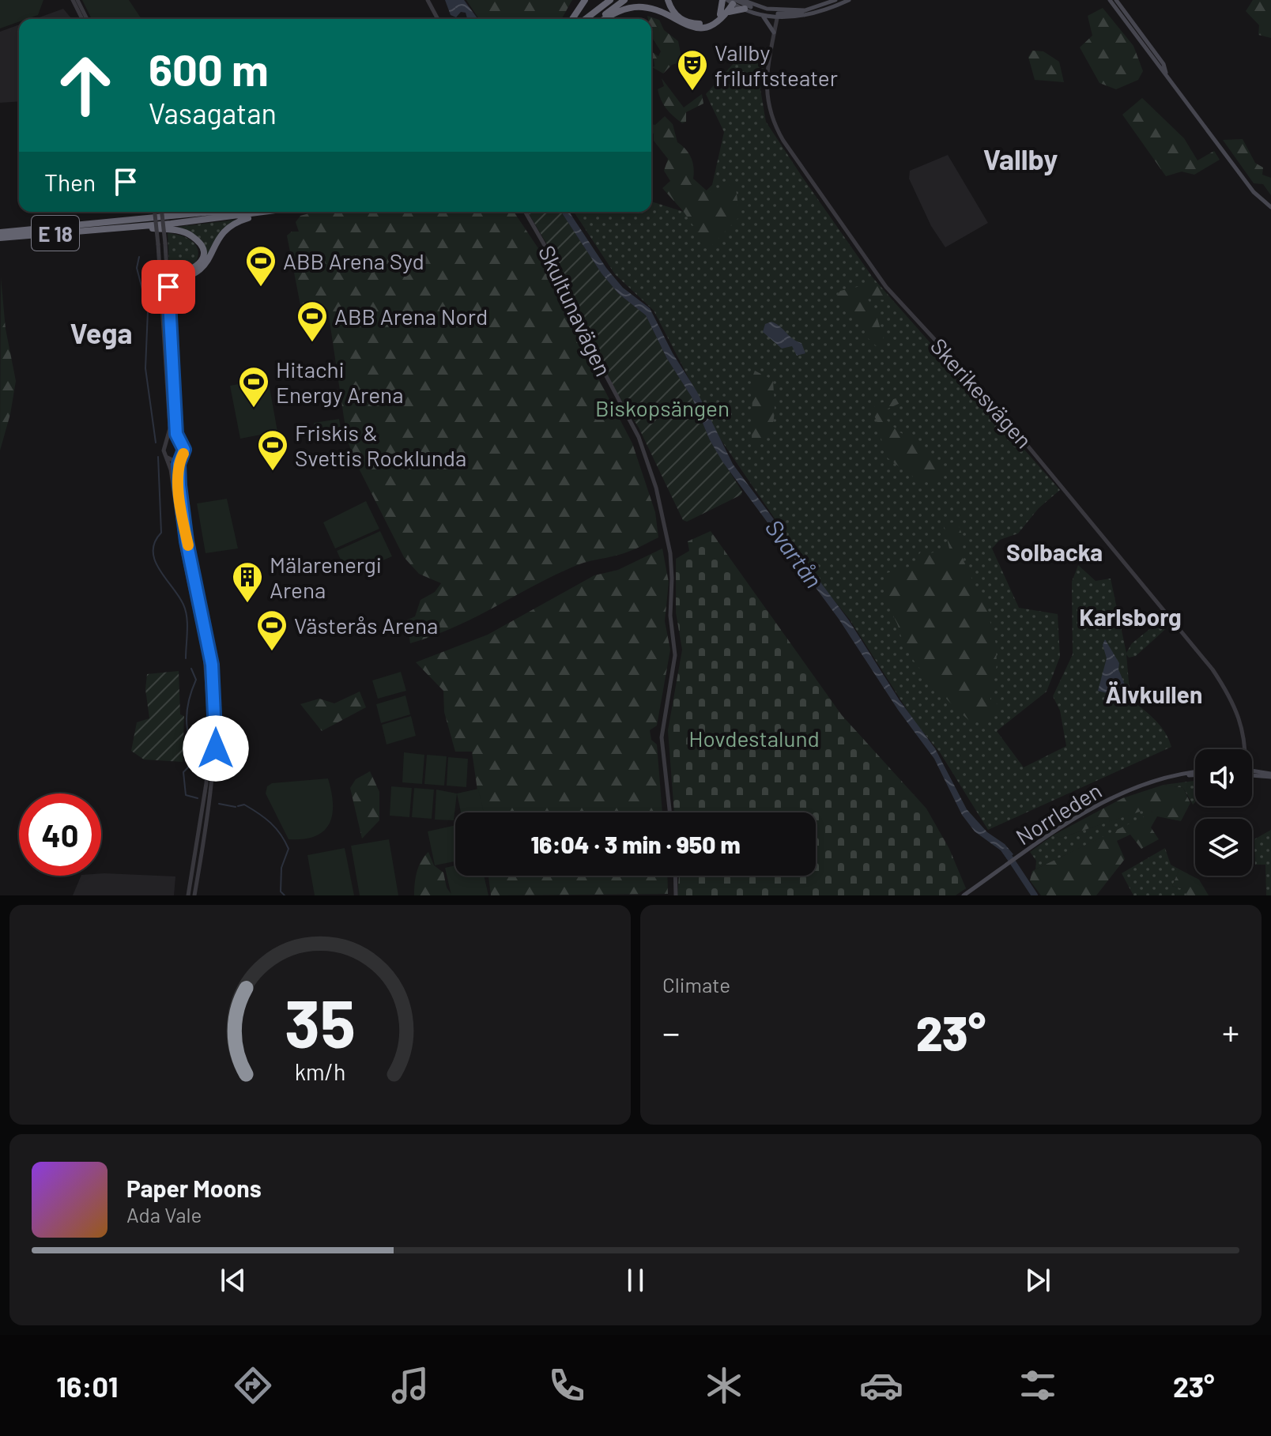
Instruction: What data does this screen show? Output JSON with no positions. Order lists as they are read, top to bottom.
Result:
{
  "streets": {
    "highway": ["E 18"],
    "main road": ["Norrleden"],
    "street": ["Skultunavägen", "Skerikesvägen"]
  },
  "districts": [
    "Vallby",
    "Vega",
    "Solbacka",
    "Karlsborg",
    "Älvkullen"
  ],
  "water": ["Svartån"],
  "parks": ["Biskopsängen", "Hovdestalund"],
  "places": {
    "theatre": ["Vallby friluftsteater"],
    "sports": [
      "ABB Arena Syd",
      "ABB Arena Nord",
      "Hitachi Energy Arena",
      "Friskis & Svettis Rocklunda",
      "Västerås Arena"
    ],
    "building": ["Mälarenergi Arena"]
  },
  "page": {
    "turn": ["600 m", "Vasagatan"],
    "then": "Then",
    "limit": "40",
    "trip": "16:04 · 3 min · 950 m",
    "tile": "Climate",
    "heat": ["−", "23°", "+"],
    "song": ["Paper Moons", "Ada Vale"],
    "tabs": ["16:01", "23°"],
    "gauge": ["35", "km/h"]
  }
}
